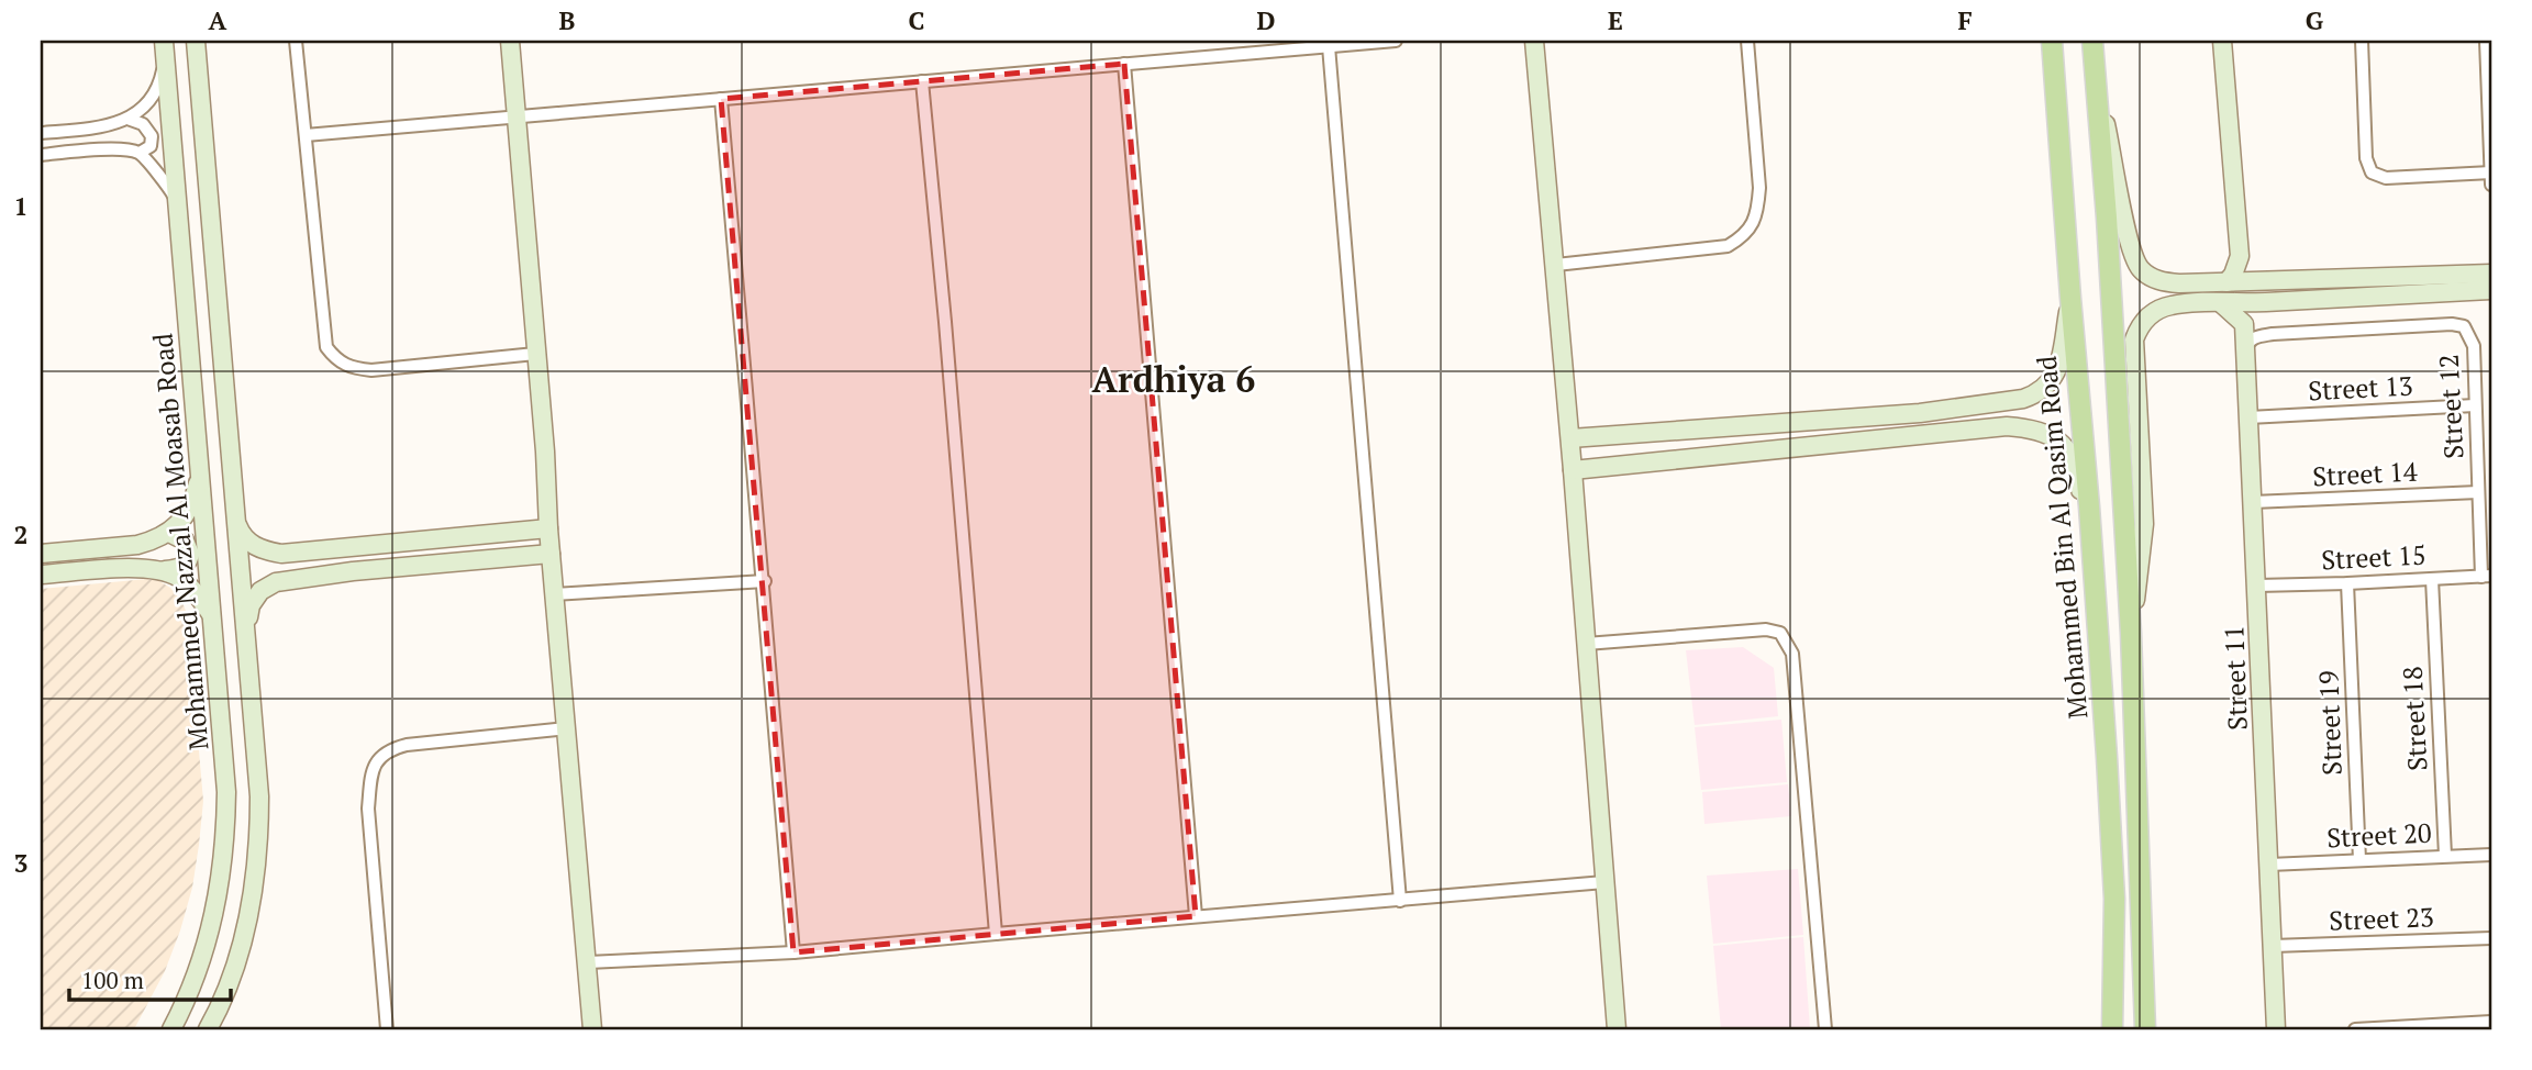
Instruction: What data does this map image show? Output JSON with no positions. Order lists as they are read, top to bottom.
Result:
{
  "streets": {
    "main road": ["Mohammed Bin Al Qasim Road"],
    "street": [
      "Street 13",
      "Street 12",
      "Street 14",
      "Mohammed Nazzal Al Moasab Road",
      "Street 15",
      "Street 11",
      "Street 18",
      "Street 19",
      "Street 20",
      "Street 23"
    ]
  },
  "crossings": [
    ["Street 13", "Street 12"],
    ["Street 13", "Street 11"],
    ["Street 12", "Street 14"],
    ["Street 12", "Street 15"],
    ["Street 12", "Street 11"],
    ["Street 14", "Street 11"],
    ["Street 15", "Street 11"],
    ["Street 15", "Street 18"],
    ["Street 15", "Street 19"],
    ["Street 11", "Street 20"],
    ["Street 11", "Street 23"],
    ["Street 18", "Street 20"],
    ["Street 19", "Street 20"]
  ],
  "districts": ["Ardhiya 6"],
  "scale_bar": "100 m",
  "grid": {
    "columns": [
      "A",
      "B",
      "C",
      "D",
      "E",
      "F",
      "G"
    ],
    "rows": ["1", "2", "3"]
  }
}
